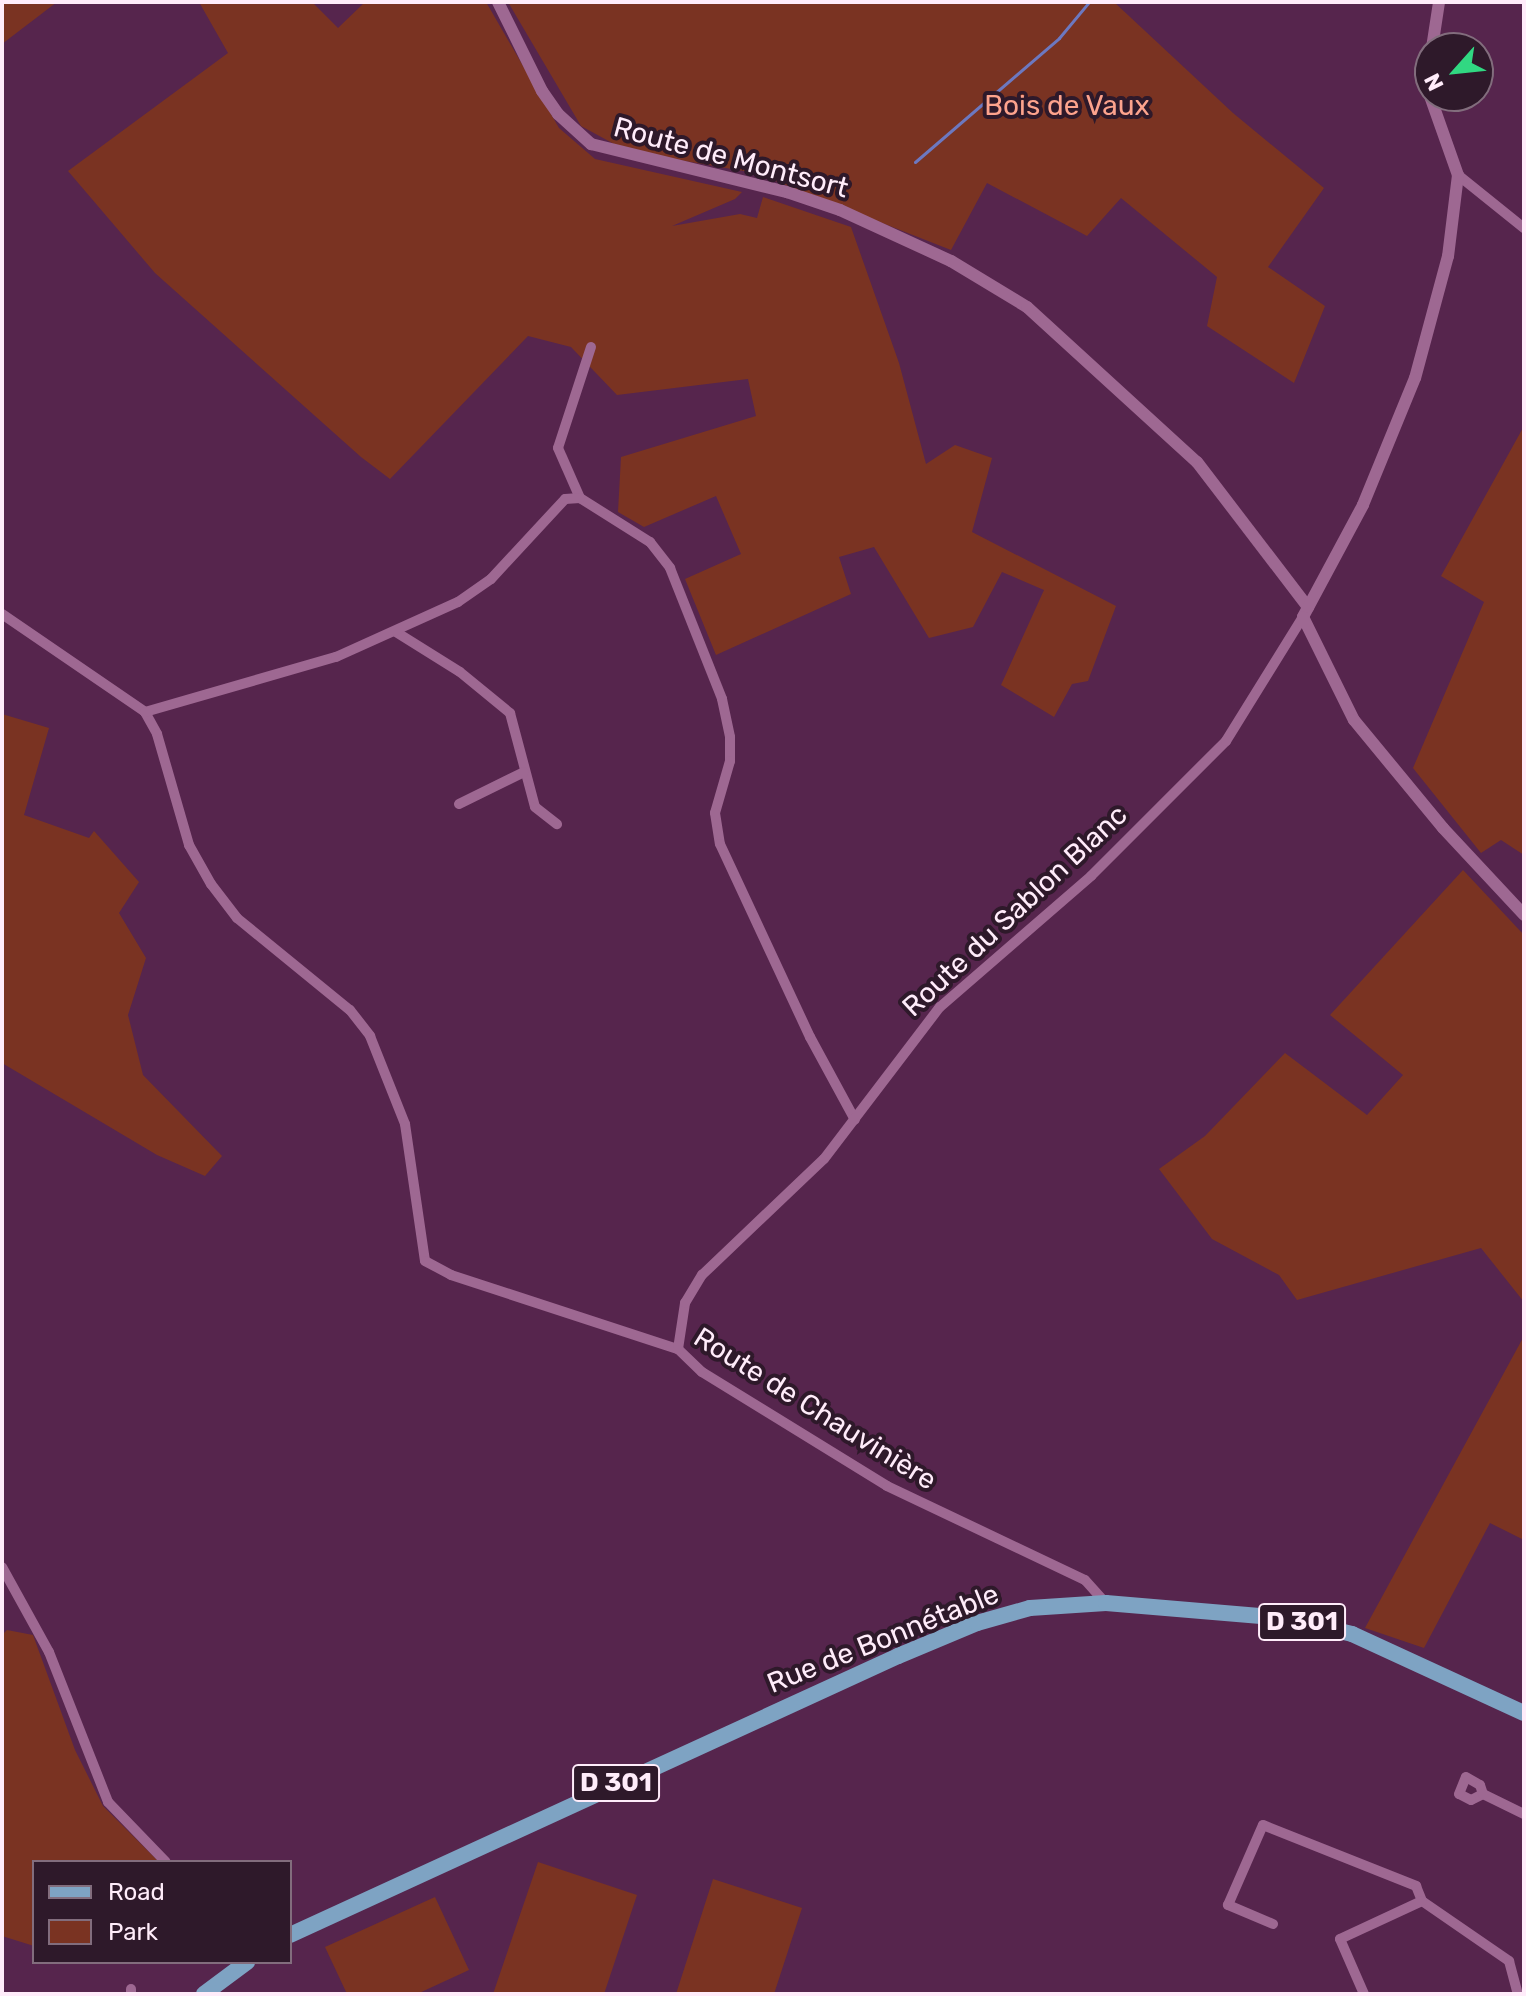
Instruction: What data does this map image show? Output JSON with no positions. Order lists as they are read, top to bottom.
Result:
{
  "streets": {
    "main road": ["D 301", "Rue de Bonnétable"],
    "street": ["Route de Montsort", "Route du Sablon Blanc", "Route de Chauvinière"]
  },
  "crossings": [
    ["Route de Montsort", "Route du Sablon Blanc"],
    ["Route du Sablon Blanc", "Route de Chauvinière"],
    ["Route de Chauvinière", "Rue de Bonnétable"]
  ],
  "parks": ["Bois de Vaux"],
  "legend": ["Road", "Park"],
  "north": "bottom left"
}
